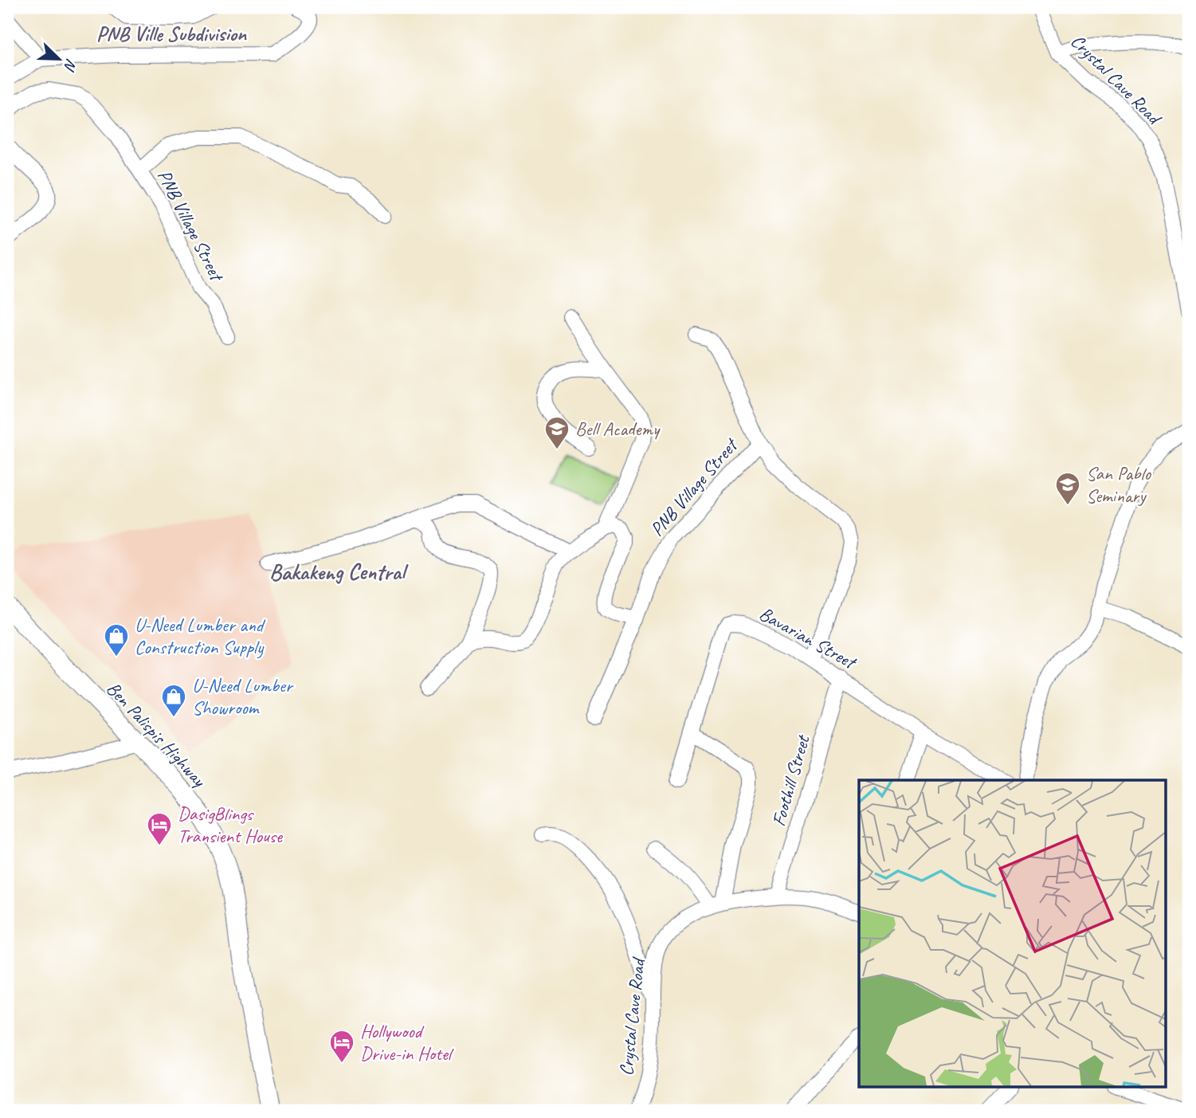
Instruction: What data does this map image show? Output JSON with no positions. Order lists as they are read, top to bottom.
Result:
{
  "streets": {
    "main road": ["Ben Palispis Highway"],
    "street": [
      "Crystal Cave Road",
      "PNB Village Street",
      "Bavarian Street",
      "Foothill Street"
    ]
  },
  "crossings": [
    ["Crystal Cave Road", "Foothill Street"],
    ["PNB Village Street", "Bavarian Street"],
    ["Bavarian Street", "Foothill Street"]
  ],
  "districts": ["PNB Ville Subdivision", "Bakakeng Central"],
  "places": {
    "school or university": ["Bell Academy", "San Pablo Seminary"],
    "shop": ["U-Need Lumber and Construction Supply", "U-Need Lumber Showroom"],
    "hotel": ["DasigBlings Transient House", "Hollywood Drive-in Hotel"]
  },
  "north": "bottom right"
}
